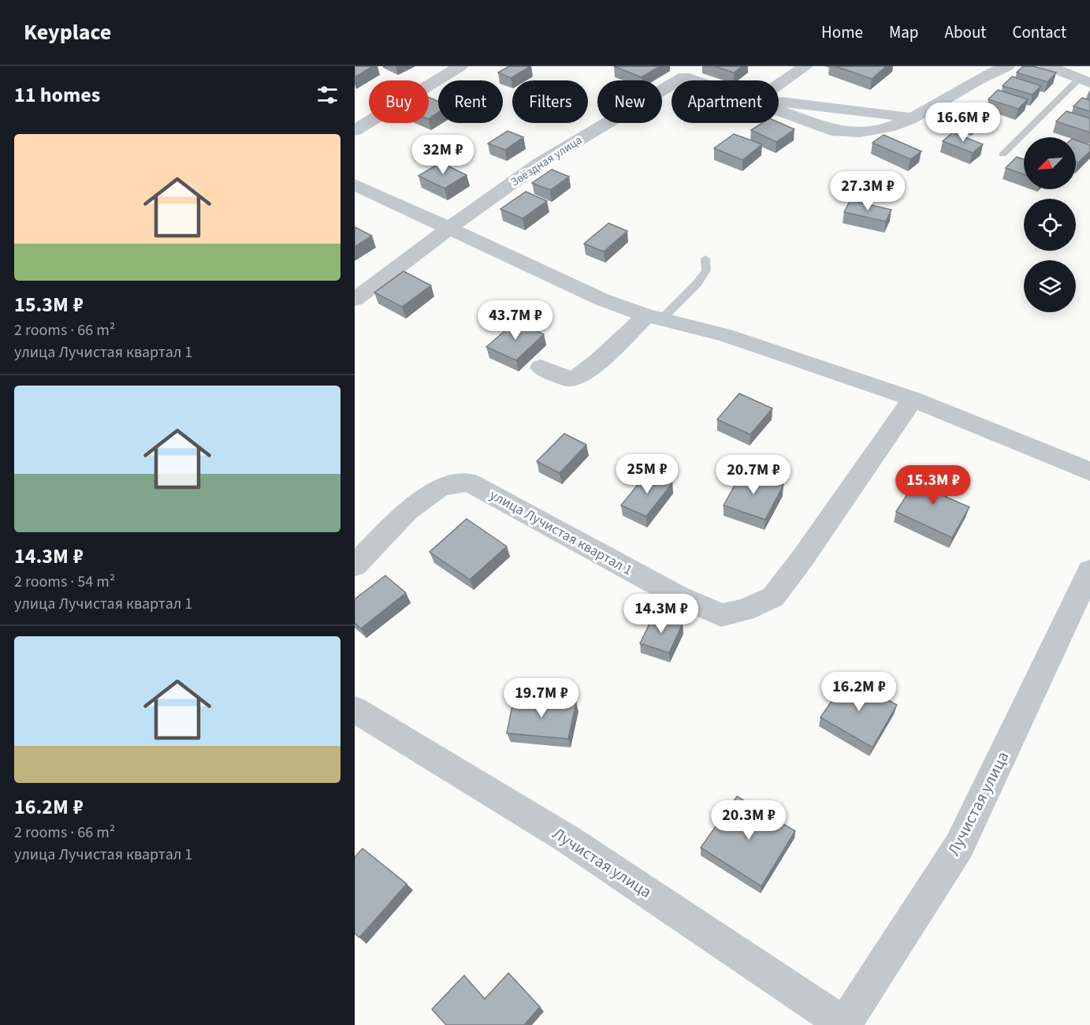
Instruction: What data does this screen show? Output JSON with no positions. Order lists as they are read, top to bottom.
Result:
{
  "streets": {
    "street": ["Звёздная улица", "улица Лучистая квартал 1", "Лучистая улица"]
  },
  "north": "bottom left",
  "page": {
    "header": "Keyplace",
    "nav": [
      "Home",
      "Map",
      "About",
      "Contact"
    ],
    "heading": "11 homes",
    "chip": [
      "Buy",
      "Rent",
      "Filters",
      "New",
      "Apartment"
    ],
    "price": [
      "16.6M ₽",
      "32M ₽",
      "27.3M ₽",
      "43.7M ₽",
      "25M ₽",
      "20.7M ₽",
      "15.3M ₽",
      "14.3M ₽",
      "16.2M ₽",
      "19.7M ₽",
      "20.3M ₽"
    ],
    "list": [
      {
        "name": "15.3M ₽",
        "note": "2 rooms · 66 m² · улица Лучистая квартал 1"
      },
      {
        "name": "14.3M ₽",
        "note": "2 rooms · 54 m² · улица Лучистая квартал 1"
      },
      {
        "name": "16.2M ₽",
        "note": "2 rooms · 66 m² · улица Лучистая квартал 1"
      }
    ]
  }
}
